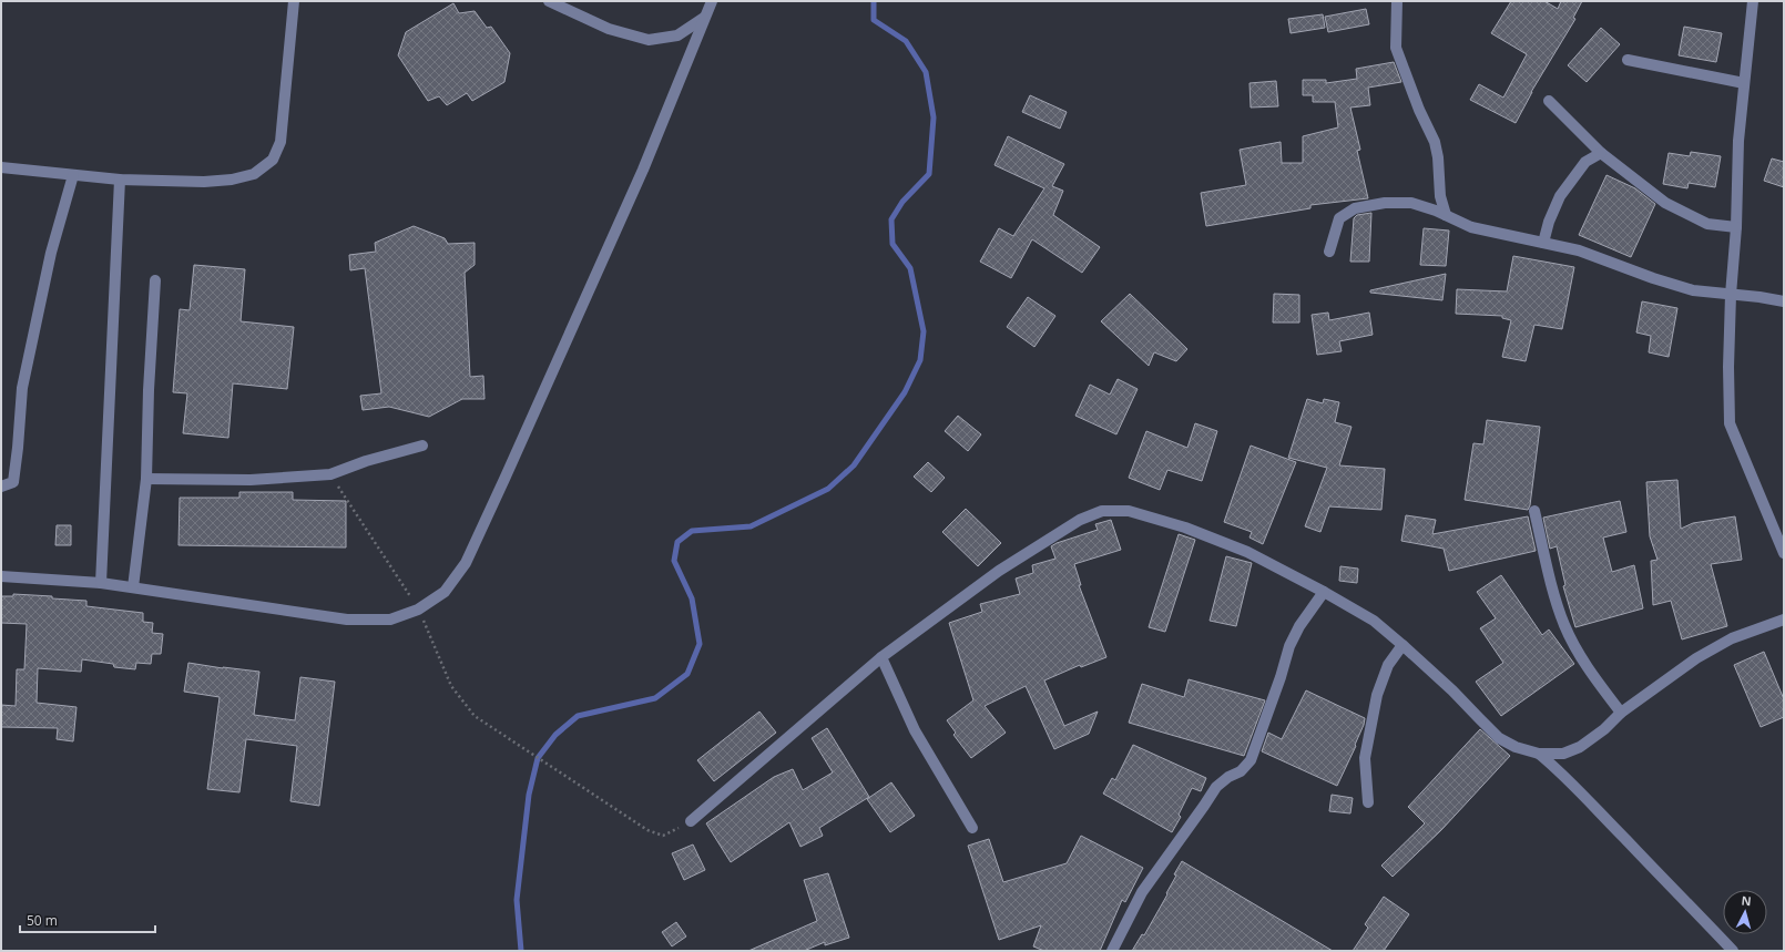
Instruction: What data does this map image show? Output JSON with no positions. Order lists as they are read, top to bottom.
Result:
{
  "scale_bar": "50 m",
  "north": "top"
}
